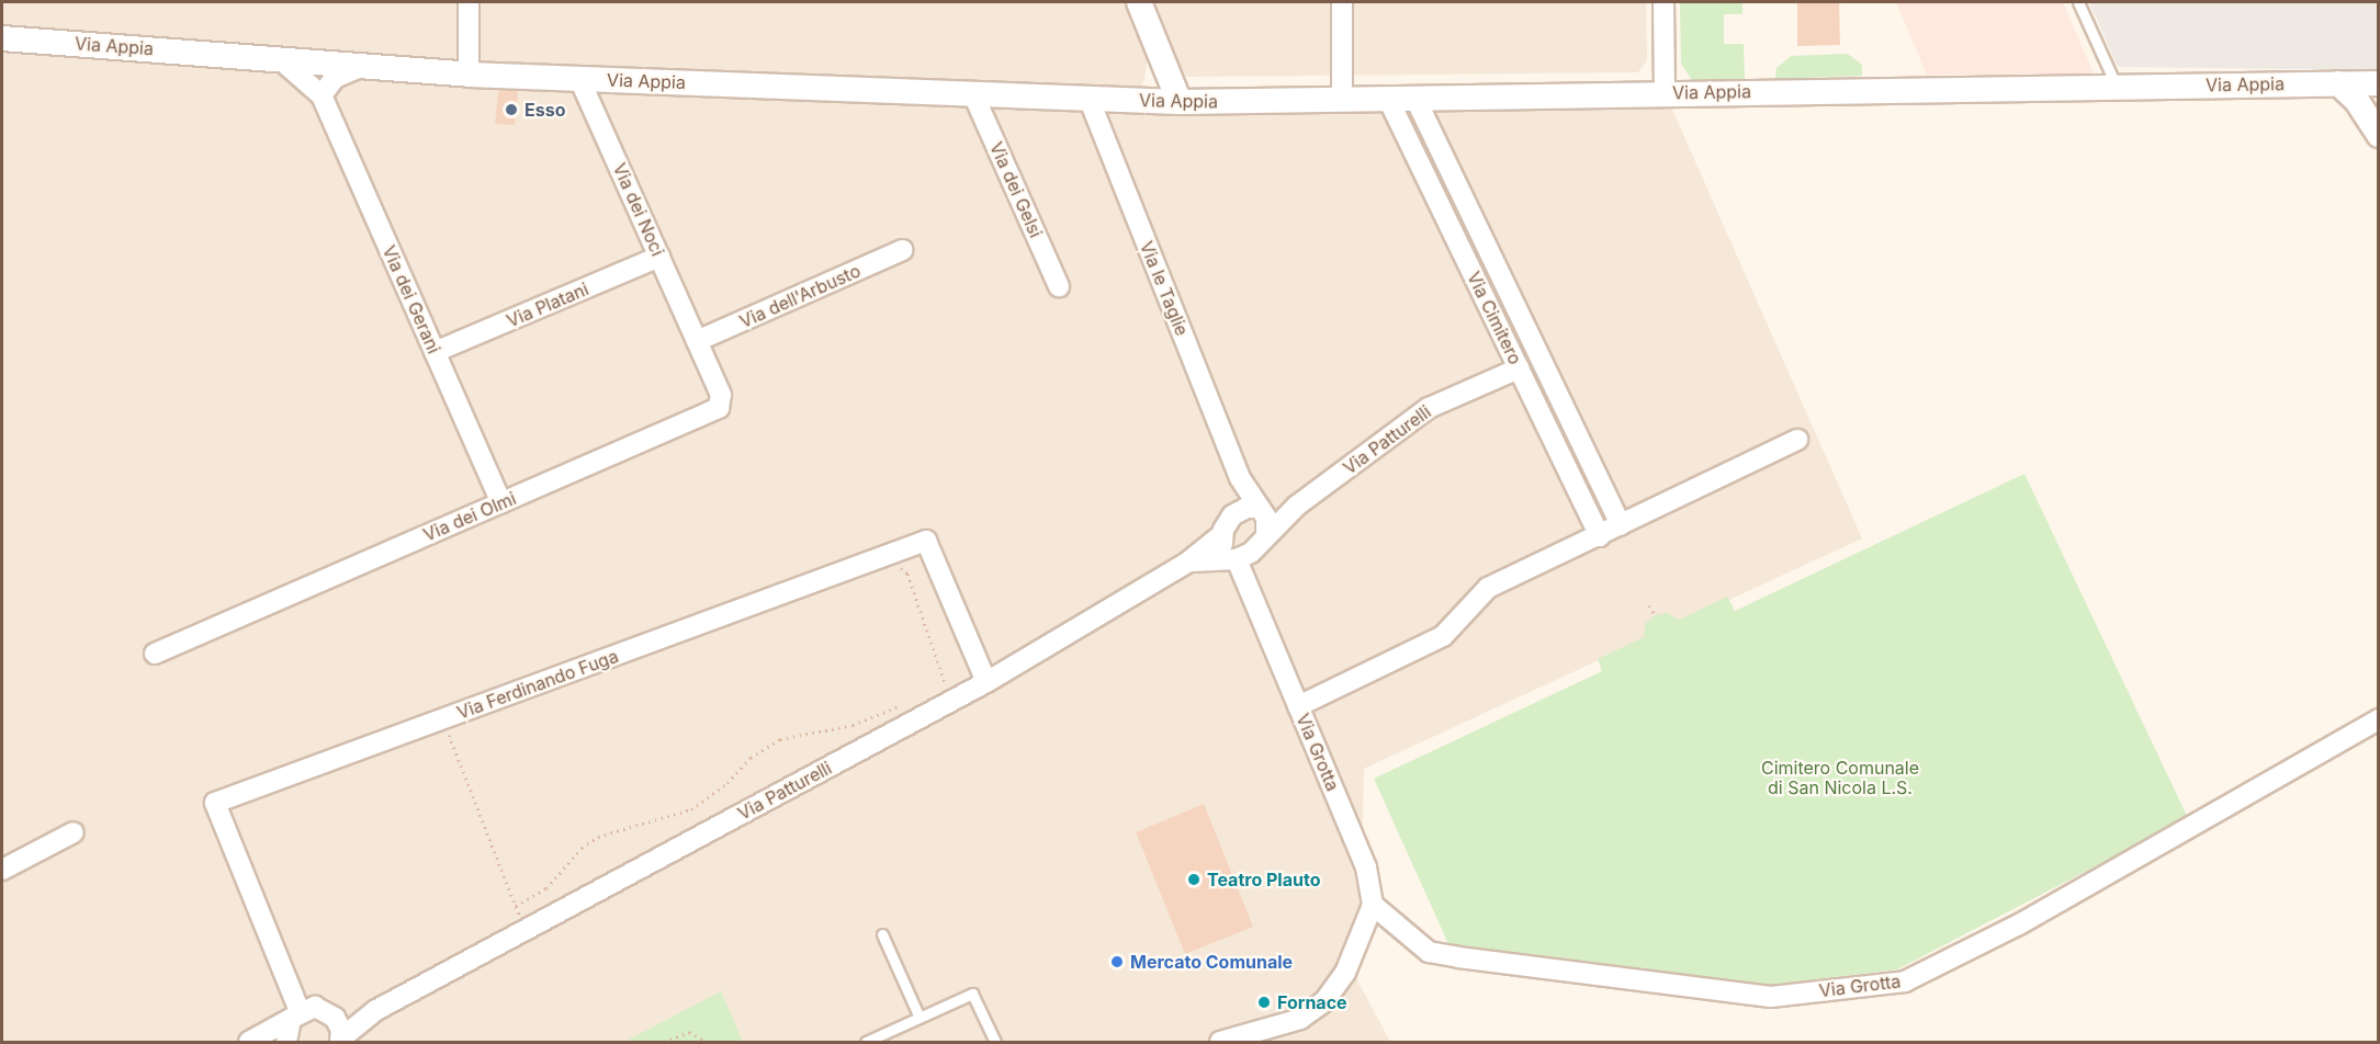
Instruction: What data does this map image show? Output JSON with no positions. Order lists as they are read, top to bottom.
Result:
{
  "streets": {
    "street": [
      "Via Appia",
      "Via dei Gelsi",
      "Via dei Noci",
      "Via le Taglie",
      "Via dell'Arbusto",
      "Via dei Gerani",
      "Via Platani",
      "Via Cimitero",
      "Via Patturelli",
      "Via dei Olmi",
      "Via Ferdinando Fuga",
      "Via Grotta"
    ]
  },
  "crossings": [
    ["Via Appia", "Via dei Gelsi"],
    ["Via Appia", "Via dei Noci"],
    ["Via Appia", "Via le Taglie"],
    ["Via Appia", "Via dei Gerani"],
    ["Via Appia", "Via Cimitero"],
    ["Via dei Noci", "Via dell'Arbusto"],
    ["Via dei Noci", "Via Platani"],
    ["Via dei Noci", "Via dei Olmi"],
    ["Via le Taglie", "Via Patturelli"],
    ["Via le Taglie", "Via Grotta"],
    ["Via dell'Arbusto", "Via dei Olmi"],
    ["Via dei Gerani", "Via Platani"],
    ["Via dei Gerani", "Via dei Olmi"],
    ["Via Cimitero", "Via Patturelli"],
    ["Via Patturelli", "Via Ferdinando Fuga"],
    ["Via Patturelli", "Via Grotta"]
  ],
  "parks": ["Cimitero Comunale di San Nicola L.S."],
  "places": [
    "Esso",
    "Teatro Plauto",
    "Mercato Comunale",
    "Fornace"
  ]
}
